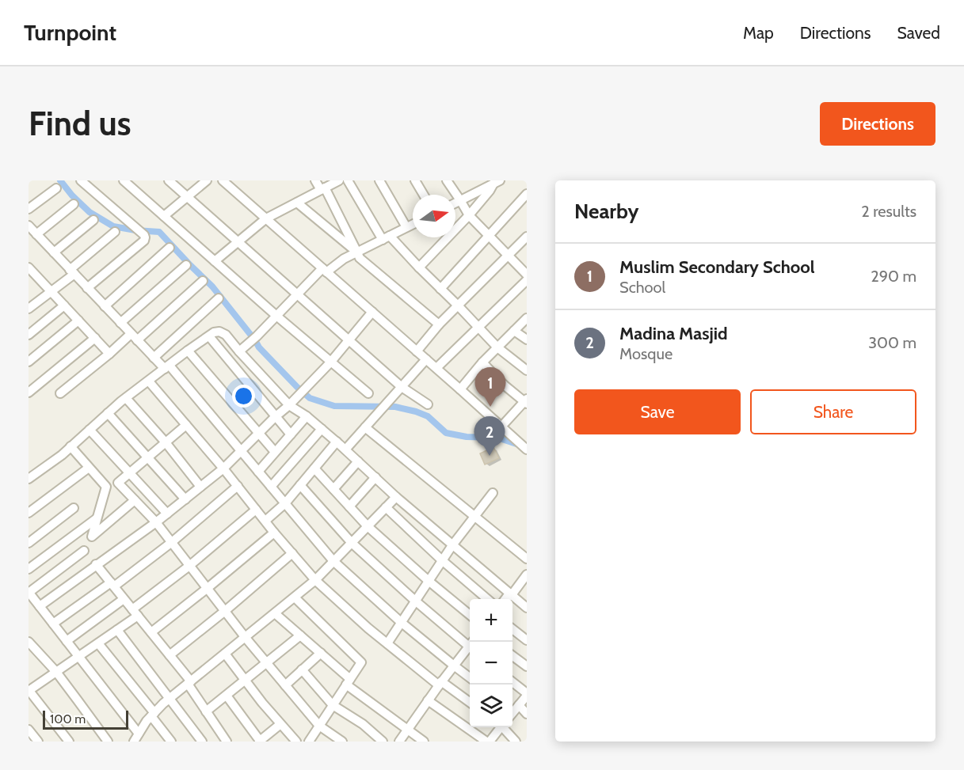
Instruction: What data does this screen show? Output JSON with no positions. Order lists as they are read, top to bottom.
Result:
{
  "scale_bar": "100 m",
  "north": "right",
  "page": {
    "header": "Turnpoint",
    "nav": ["Map", "Directions", "Saved"],
    "buttons": [
      "Directions",
      ["Save", "Share"]
    ],
    "title": "Find us",
    "heading": ["Nearby", "2 results"],
    "list": [
      {
        "mark": "1",
        "name": "Muslim Secondary School",
        "note": "School",
        "value": "290 m"
      },
      {
        "mark": "2",
        "name": "Madina Masjid",
        "note": "Mosque",
        "value": "300 m"
      }
    ],
    "pins": ["1", "2"],
    "map_buttons": ["+", "−"],
    "scale": "100 m"
  }
}
